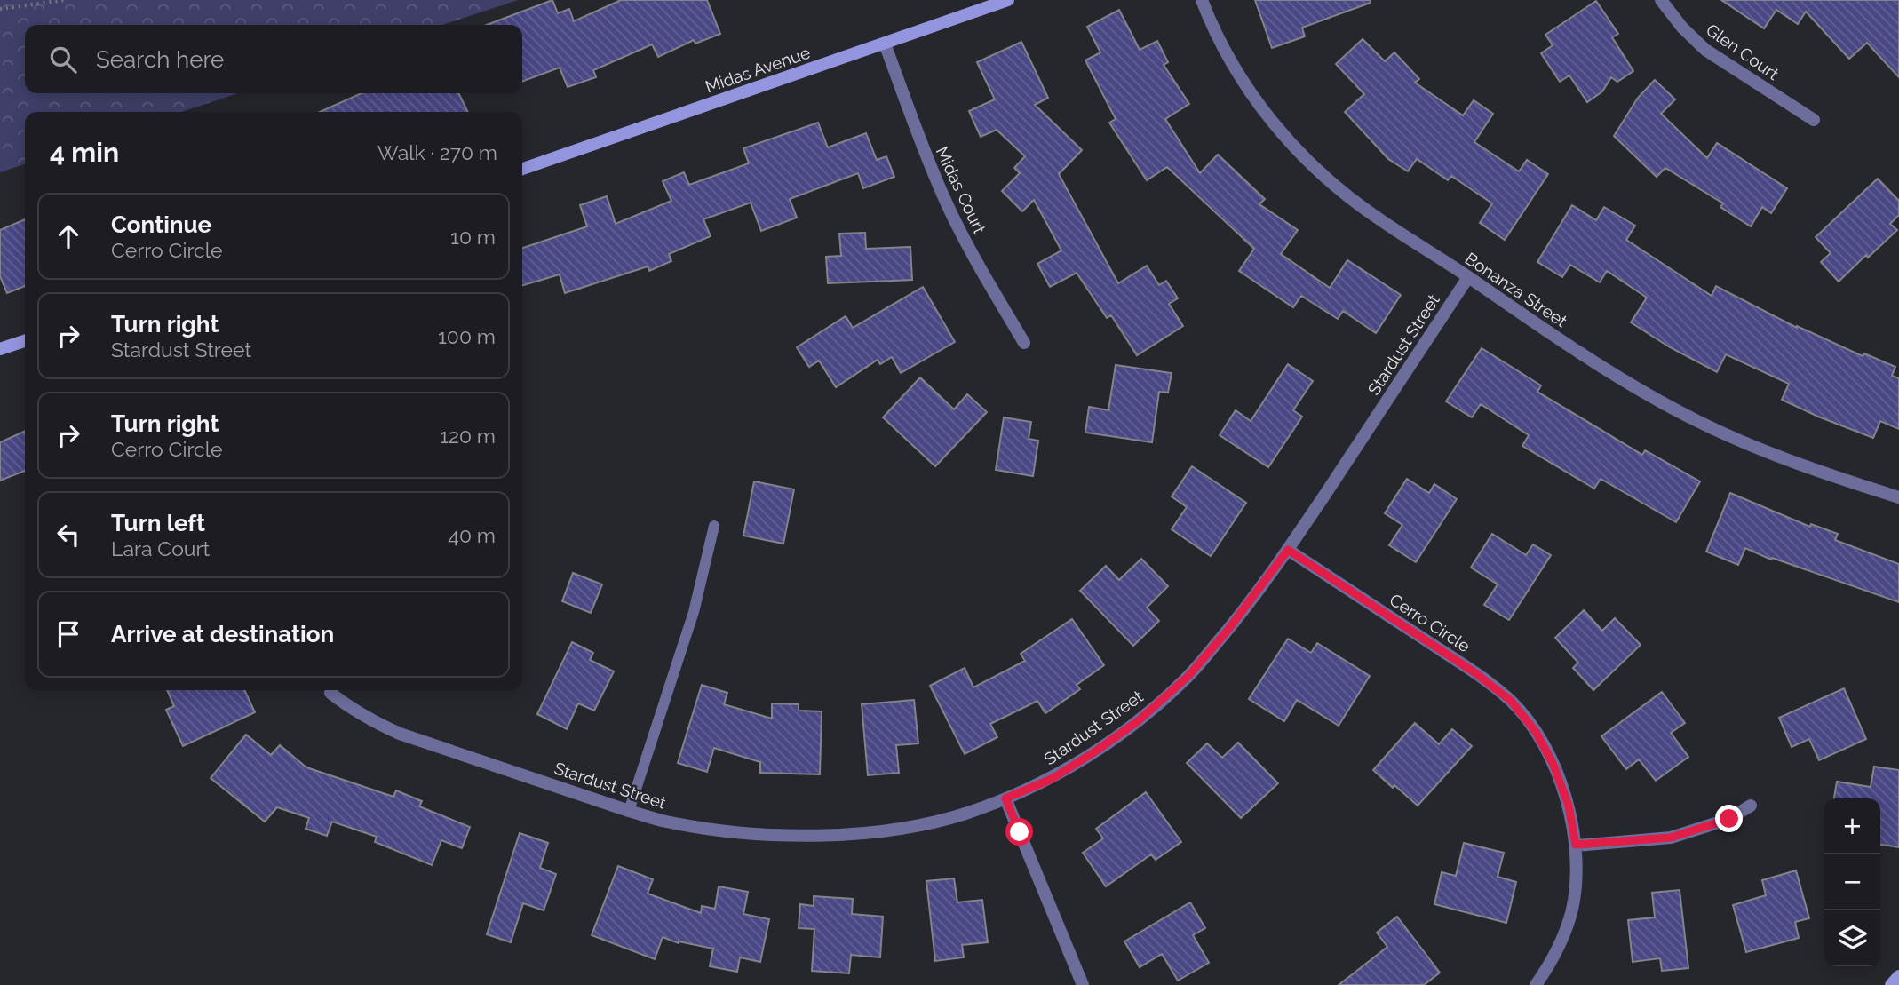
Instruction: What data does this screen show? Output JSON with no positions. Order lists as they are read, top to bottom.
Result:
{
  "streets": {
    "street": [
      "Glen Court",
      "Midas Avenue",
      "Midas Court",
      "Bonanza Street",
      "Stardust Street",
      "Cerro Circle"
    ]
  },
  "crossings": [
    ["Midas Avenue", "Midas Court"],
    ["Bonanza Street", "Stardust Street"],
    ["Stardust Street", "Cerro Circle"]
  ],
  "page": {
    "search": "Search here",
    "heading": ["4 min", "Walk · 270 m"],
    "list": [
      ["Continue", "Cerro Circle", "10 m"],
      ["Turn right", "Stardust Street", "100 m"],
      ["Turn right", "Cerro Circle", "120 m"],
      ["Turn left", "Lara Court", "40 m"],
      "Arrive at destination"
    ],
    "map_buttons": ["+", "−"]
  }
}
